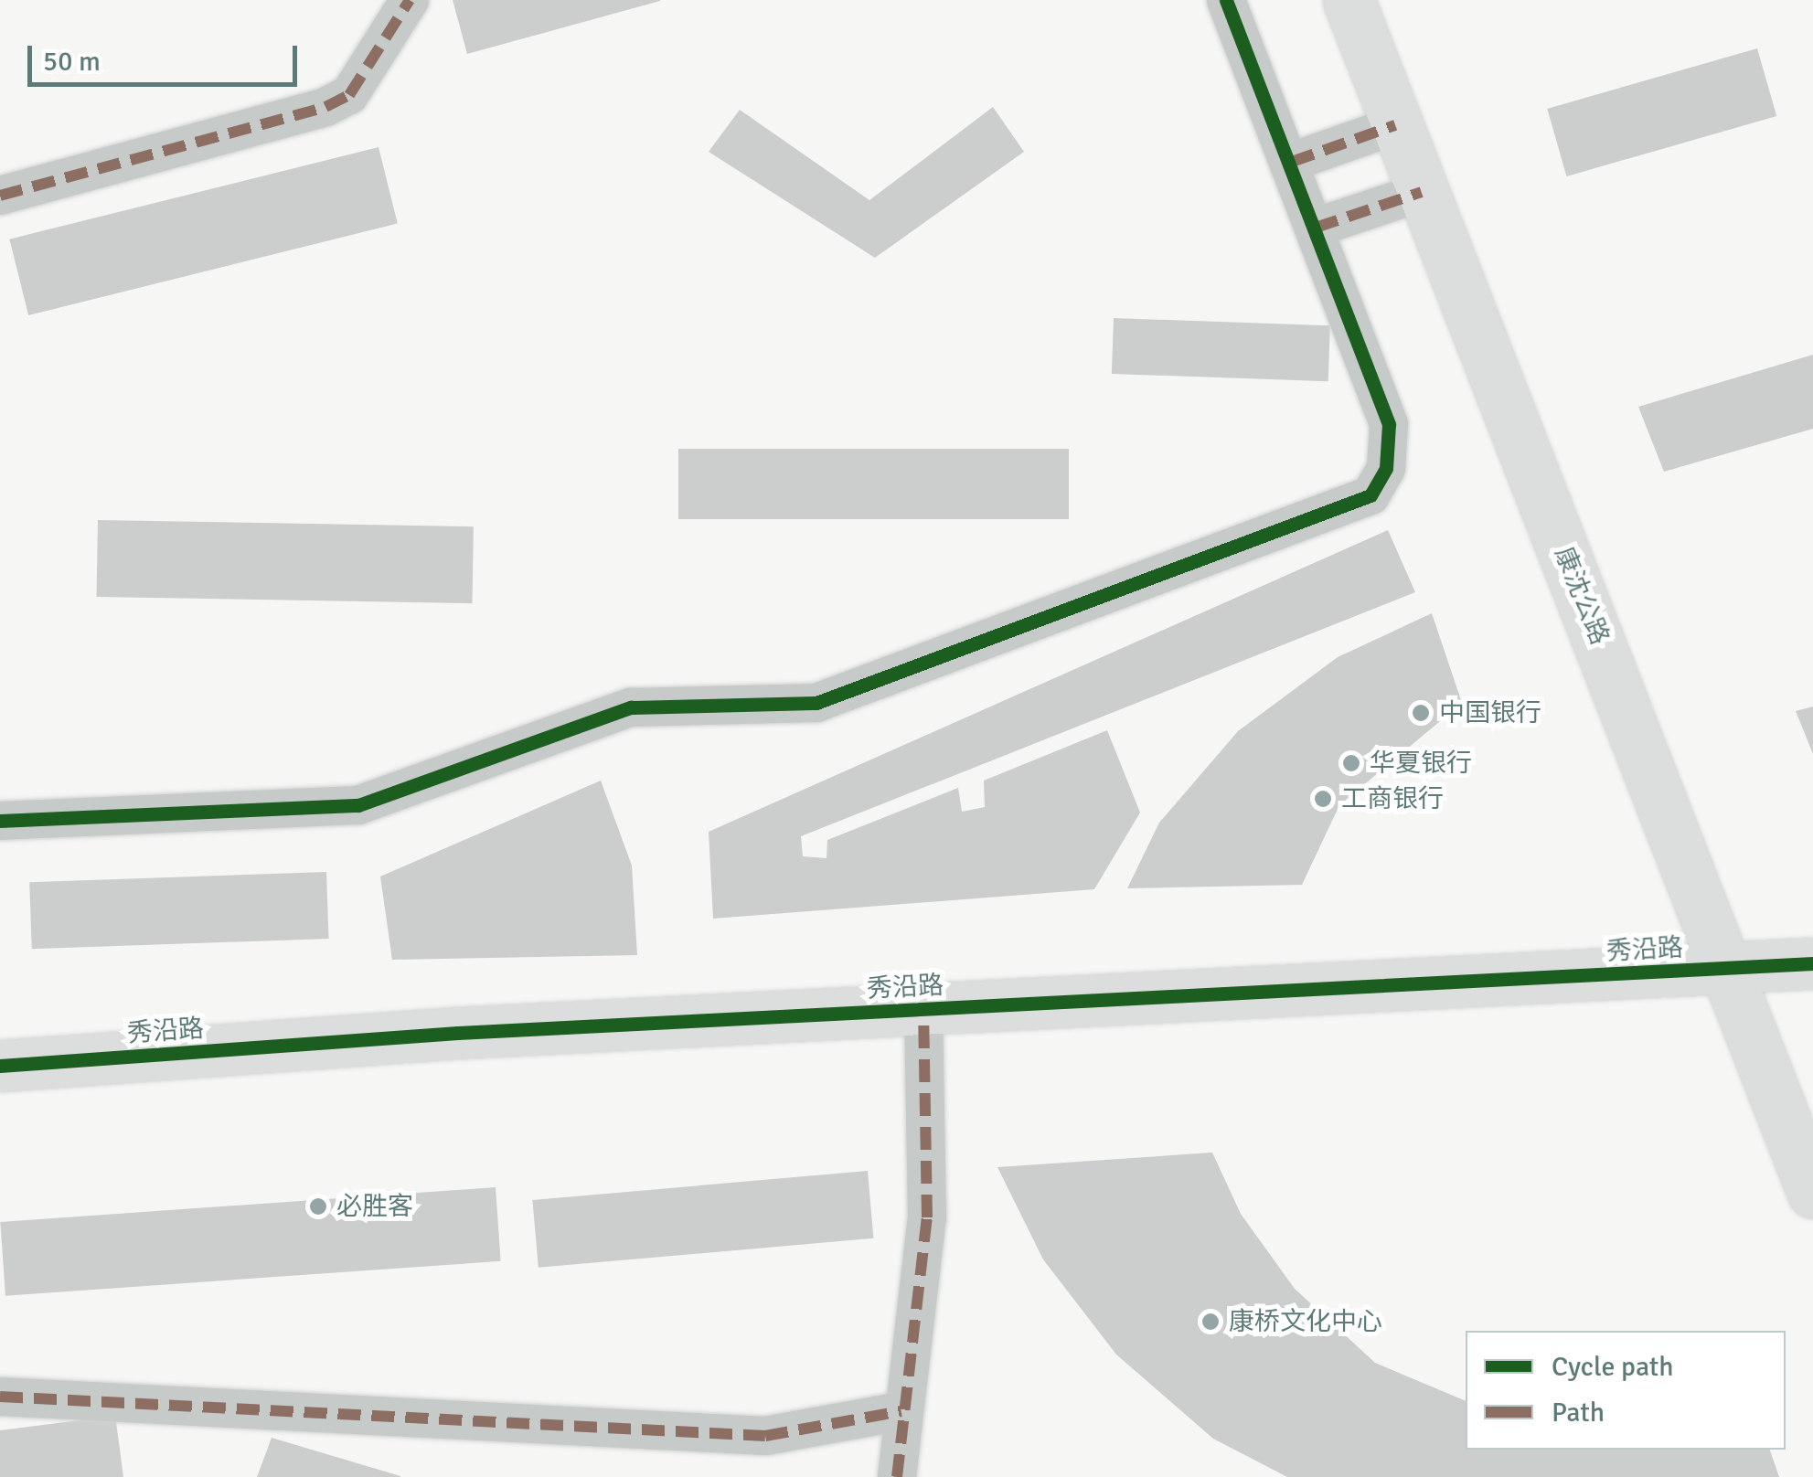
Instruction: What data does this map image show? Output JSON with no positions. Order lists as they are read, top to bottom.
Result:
{
  "streets": {
    "main road": ["康沈公路", "秀沿路"]
  },
  "crossings": [
    ["康沈公路", "秀沿路"]
  ],
  "places": [
    "中国银行",
    "华夏银行",
    "工商银行",
    "必胜客",
    "康桥文化中心"
  ],
  "legend": ["Cycle path", "Path"],
  "scale_bar": "50 m"
}
